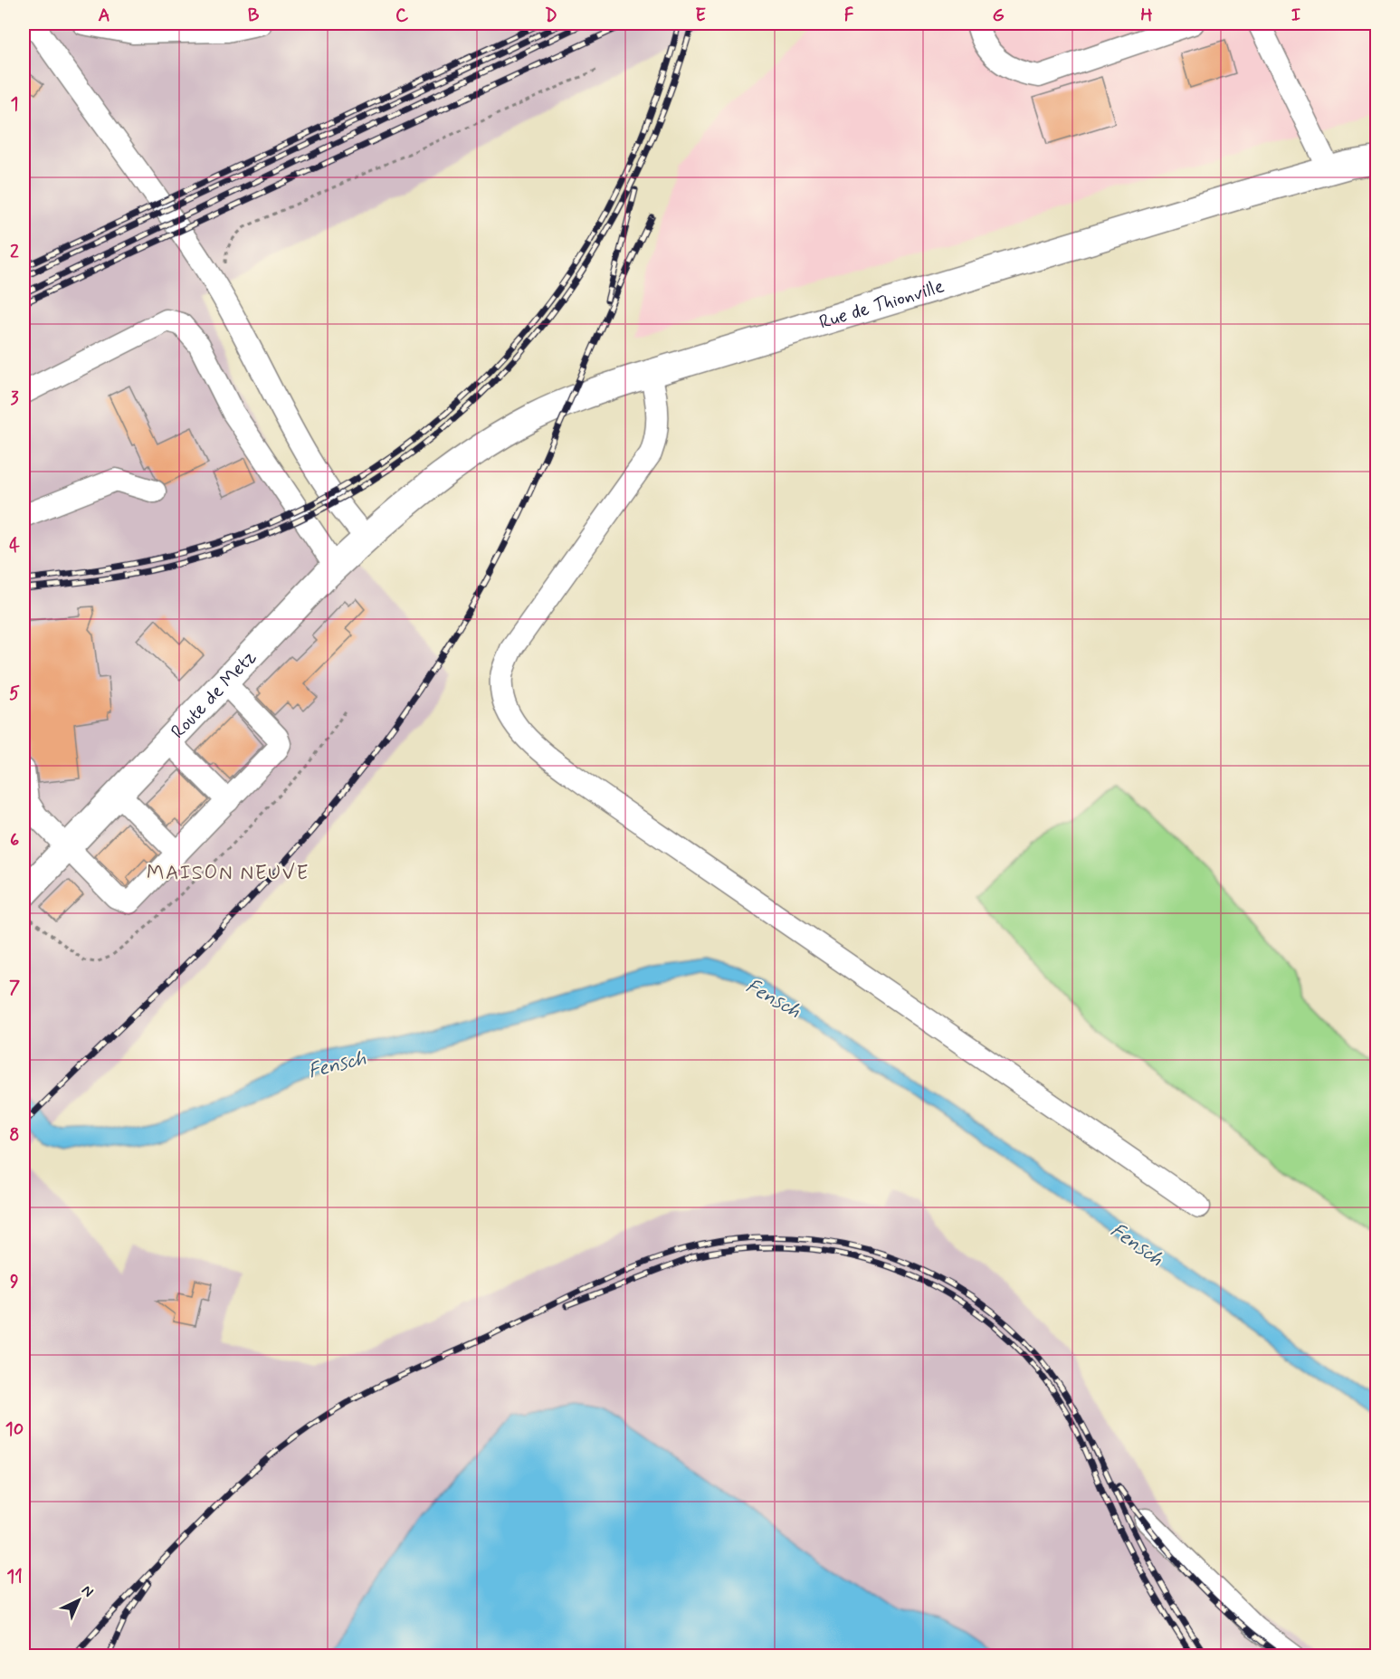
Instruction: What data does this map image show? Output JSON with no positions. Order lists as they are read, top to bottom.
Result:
{
  "streets": {
    "main road": ["Rue de Thionville", "Route de Metz"]
  },
  "crossings": [
    ["Rue de Thionville", "Route de Metz"]
  ],
  "districts": ["MAISON NEUVE"],
  "water": ["Fensch"],
  "north": "top right",
  "grid": {
    "columns": [
      "A",
      "B",
      "C",
      "D",
      "E",
      "F",
      "G",
      "H",
      "I"
    ],
    "rows": [
      "1",
      "2",
      "3",
      "4",
      "5",
      "6",
      "7",
      "8",
      "9",
      "10",
      "11"
    ]
  }
}
